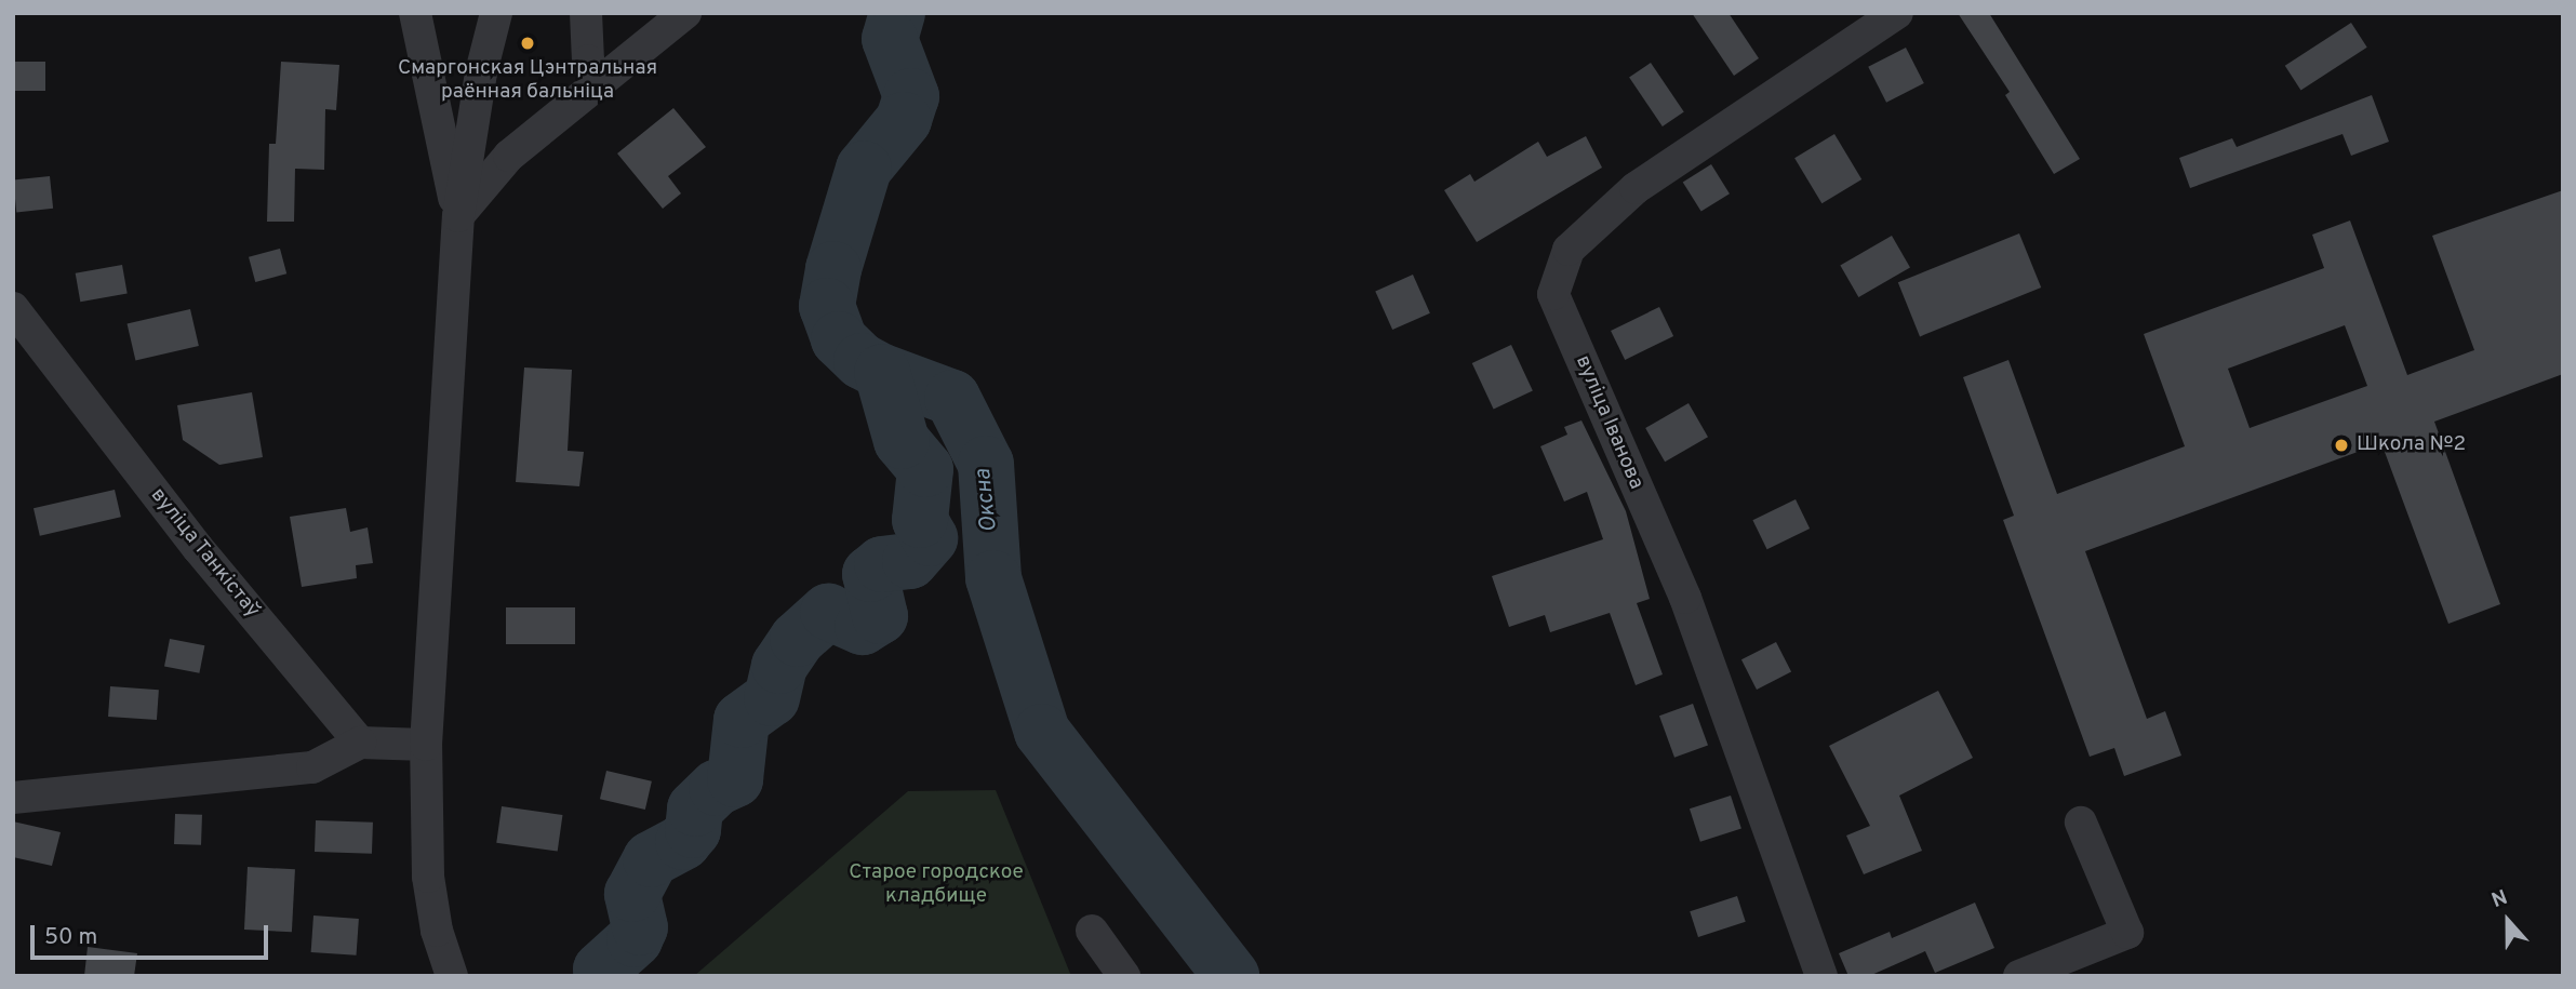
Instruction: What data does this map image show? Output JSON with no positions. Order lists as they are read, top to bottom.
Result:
{
  "streets": {
    "street": ["вуліца Іванова", "вуліца Танкістаў"]
  },
  "water": ["Оксна"],
  "parks": ["Старое городское кладбище"],
  "places": ["Смаргонская Цэнтральная раённая бальніца", "Школа №2"],
  "scale_bar": "50 m",
  "north": "top"
}
